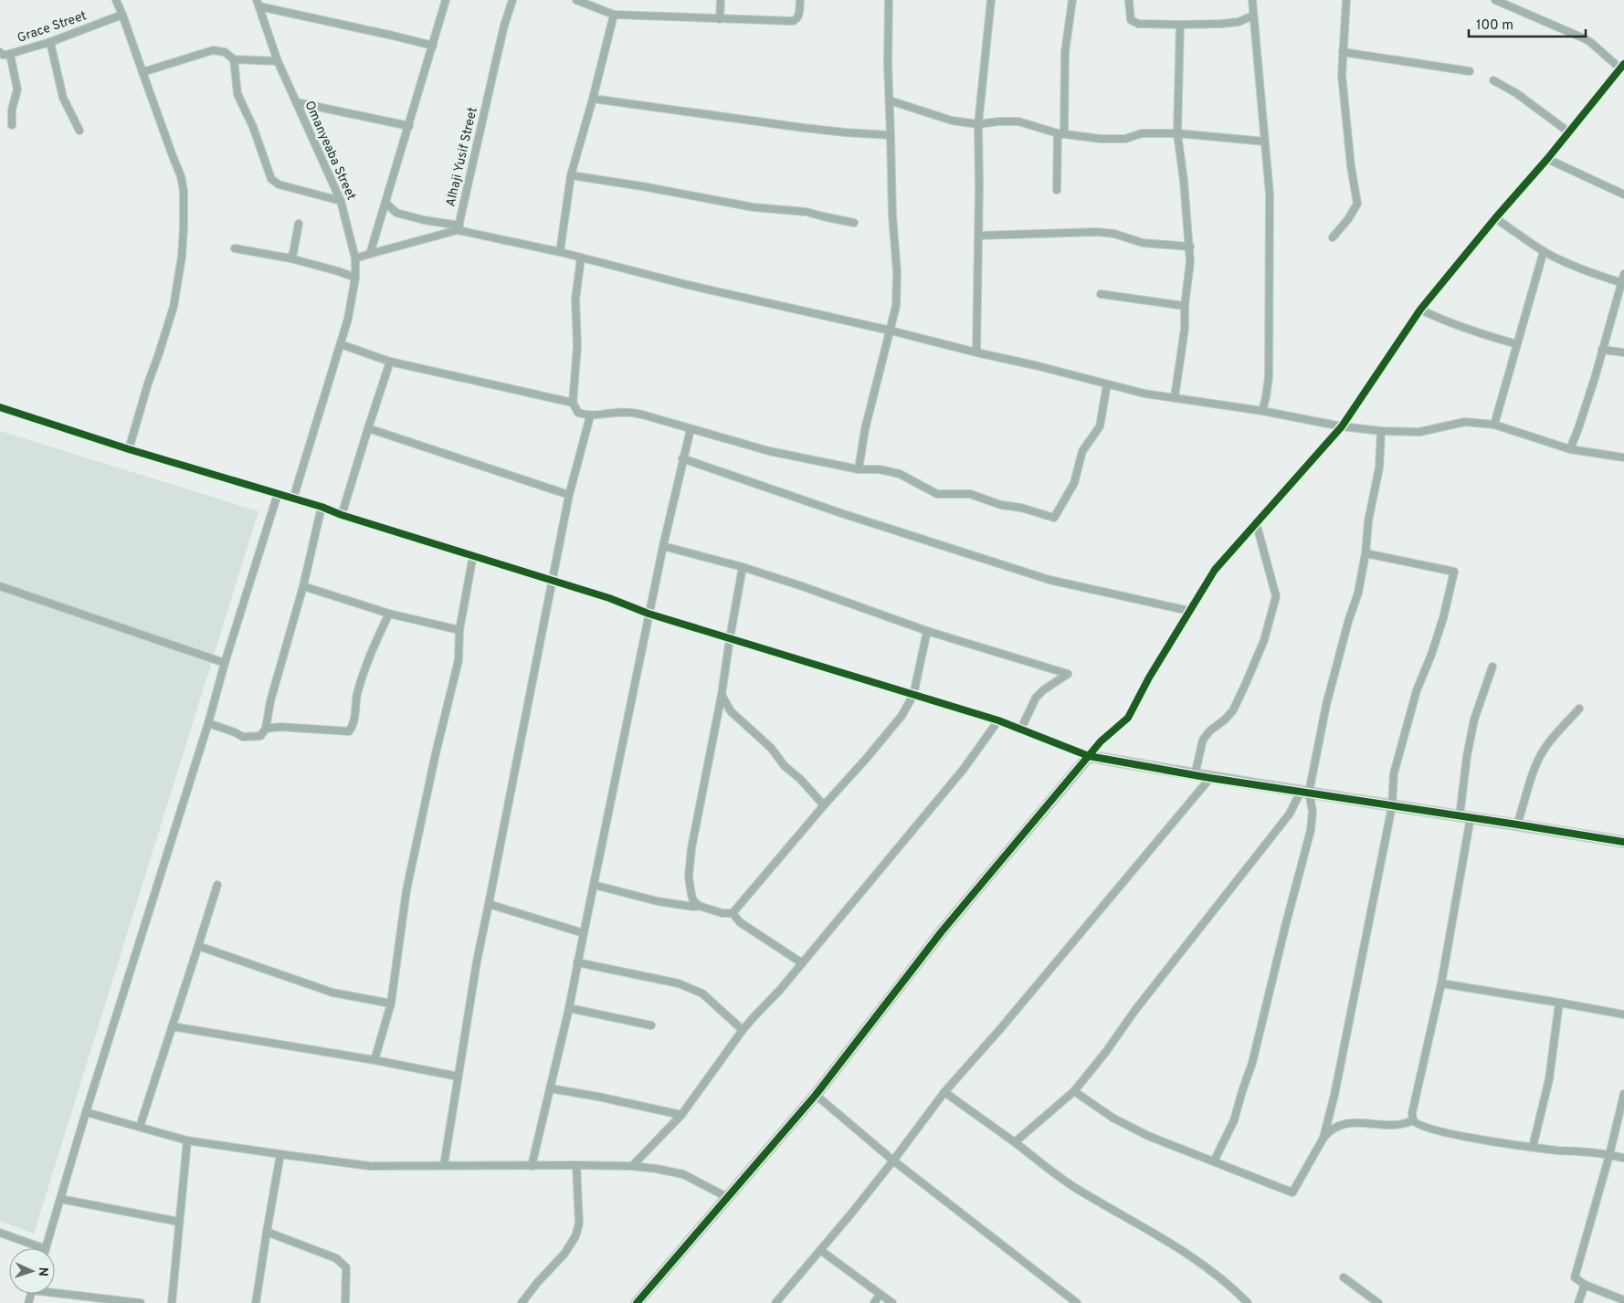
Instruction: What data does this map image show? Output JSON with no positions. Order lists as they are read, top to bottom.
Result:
{
  "streets": {
    "street": ["Grace Street", "Omanyeaba Street", "Alhaji Yusif Street"]
  },
  "scale_bar": "100 m",
  "north": "right"
}
